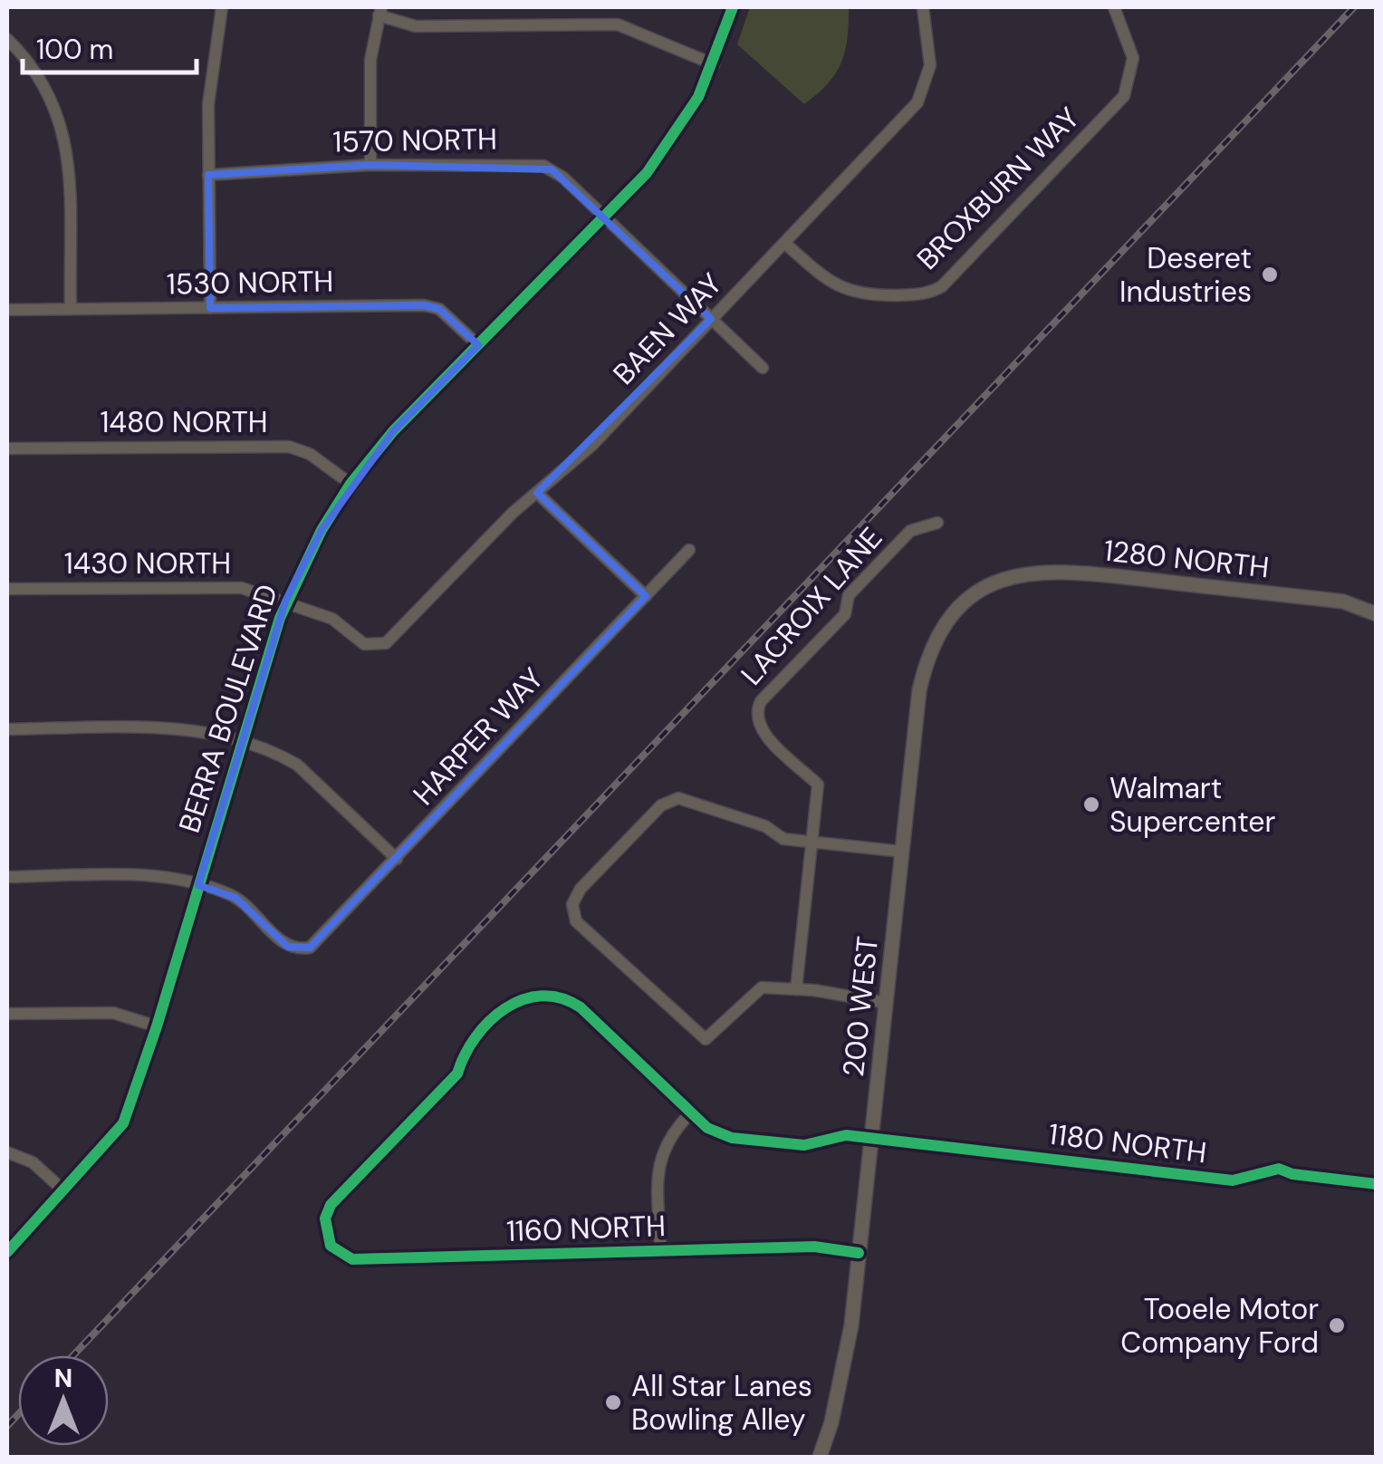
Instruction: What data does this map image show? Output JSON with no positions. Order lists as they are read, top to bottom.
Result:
{
  "streets": {
    "street": [
      "1570 NORTH",
      "BROXBURN WAY",
      "1530 NORTH",
      "BAEN WAY",
      "1480 NORTH",
      "1280 NORTH",
      "1430 NORTH",
      "LACROIX LANE",
      "BERRA BOULEVARD",
      "HARPER WAY",
      "200 WEST",
      "1180 NORTH",
      "1160 NORTH"
    ]
  },
  "crossings": [
    ["1570 NORTH", "BAEN WAY"],
    ["1570 NORTH", "BERRA BOULEVARD"],
    ["BROXBURN WAY", "BAEN WAY"],
    ["1530 NORTH", "BERRA BOULEVARD"],
    ["BAEN WAY", "1430 NORTH"],
    ["1480 NORTH", "BERRA BOULEVARD"],
    ["1280 NORTH", "200 WEST"],
    ["1430 NORTH", "BERRA BOULEVARD"],
    ["BERRA BOULEVARD", "HARPER WAY"],
    ["200 WEST", "1180 NORTH"],
    ["200 WEST", "1160 NORTH"],
    ["1180 NORTH", "1160 NORTH"]
  ],
  "places": [
    "Deseret Industries",
    "Walmart Supercenter",
    "Tooele Motor Company Ford",
    "All Star Lanes Bowling Alley"
  ],
  "scale_bar": "100 m",
  "north": "top"
}
